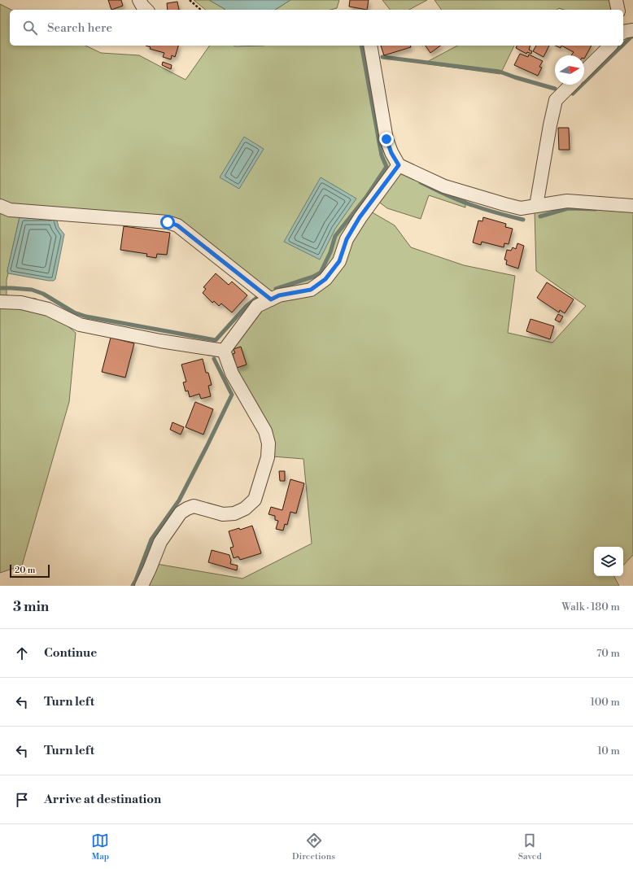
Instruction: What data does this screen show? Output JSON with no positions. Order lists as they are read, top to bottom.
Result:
{
  "scale_bar": "20 m",
  "north": "right",
  "page": {
    "search": "Search here",
    "scale": "20 m",
    "heading": ["3 min", "Walk · 180 m"],
    "list": [
      ["Continue", "70 m"],
      ["Turn left", "100 m"],
      ["Turn left", "10 m"],
      "Arrive at destination"
    ],
    "nav": ["Map", "Directions", "Saved"]
  }
}
